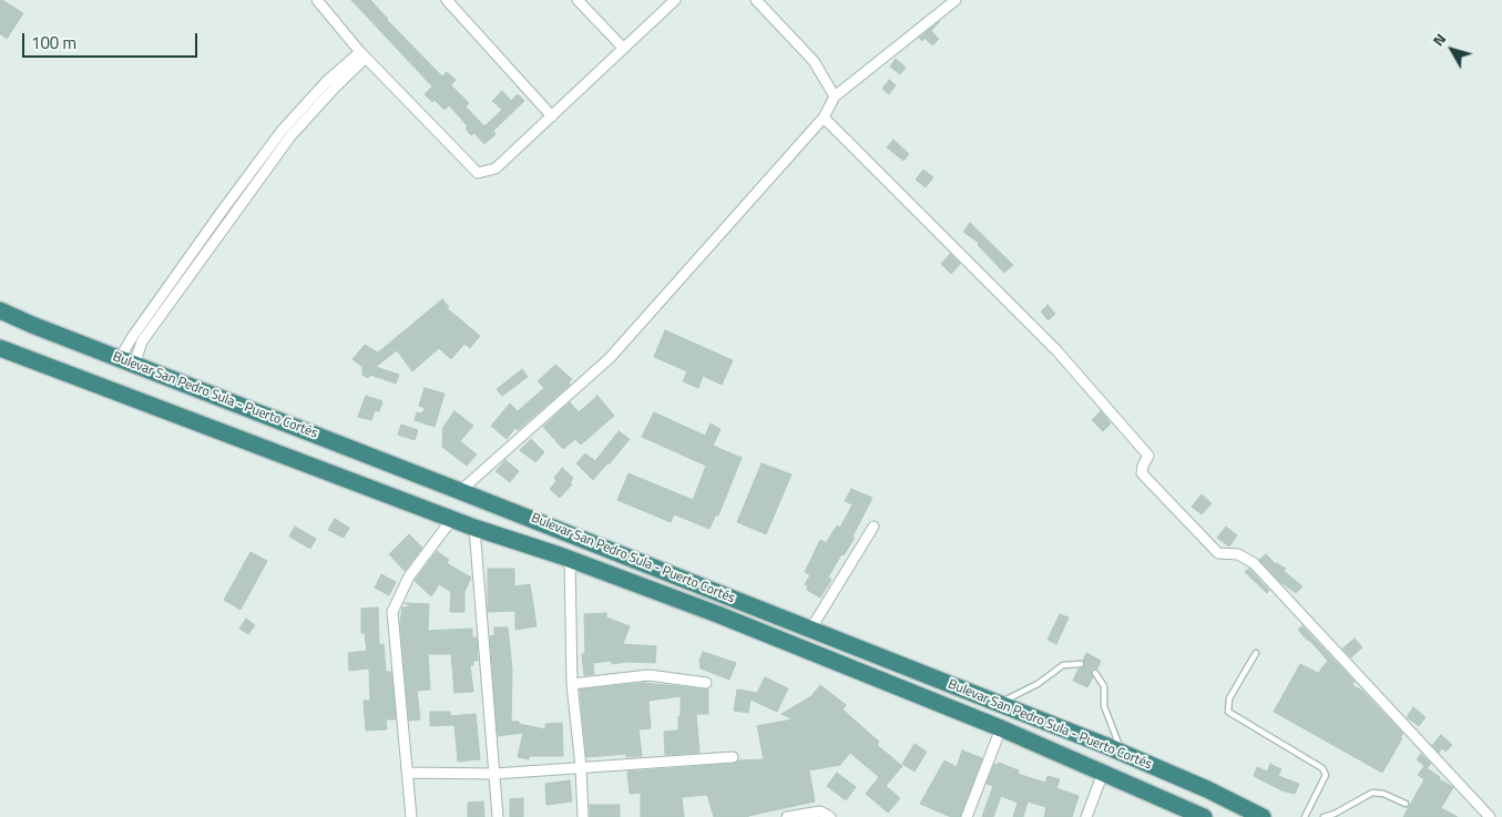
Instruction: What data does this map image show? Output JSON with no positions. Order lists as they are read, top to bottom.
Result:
{
  "streets": {
    "highway": ["Bulevar San Pedro Sula - Puerto Cortés"]
  },
  "scale_bar": "100 m",
  "north": "top left"
}
